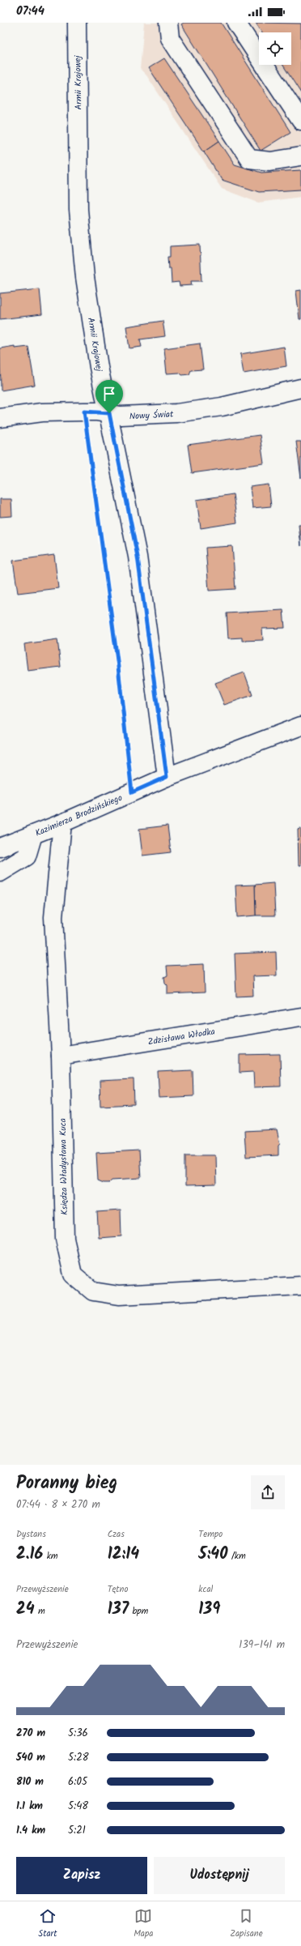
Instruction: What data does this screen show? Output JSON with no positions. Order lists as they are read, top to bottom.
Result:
{
  "streets": {
    "street": [
      "Armii Krajowej",
      "Nowy Świat",
      "Kazimierza Brodzińskiego",
      "Zdzisława Włodka",
      "Księdza Władysława Kuca"
    ]
  },
  "crossings": [
    ["Armii Krajowej", "Nowy Świat"],
    ["Armii Krajowej", "Kazimierza Brodzińskiego"],
    ["Kazimierza Brodzińskiego", "Księdza Władysława Kuca"],
    ["Zdzisława Włodka", "Księdza Władysława Kuca"]
  ],
  "page": {
    "status": "07:44",
    "heading": ["Poranny bieg", "07:44 · 8 × 270 m"],
    "stats": [
      ["Dystans", "2.16 km"],
      ["Czas", "12:14"],
      ["Tempo", "5:40 /km"],
      ["Przewyższenie", "24 m"],
      ["Tętno", "137 bpm"],
      ["kcal", "139"]
    ],
    "chart": ["Przewyższenie", "139–141 m"],
    "list": [
      {
        "name": "270 m",
        "note": "5:36"
      },
      {
        "name": "540 m",
        "note": "5:28"
      },
      {
        "name": "810 m",
        "note": "6:05"
      },
      {
        "name": "1.1 km",
        "note": "5:48"
      },
      {
        "name": "1.4 km",
        "note": "5:21"
      }
    ],
    "buttons": ["Zapisz", "Udostępnij"],
    "tabs": ["Start", "Mapa", "Zapisane"]
  }
}
